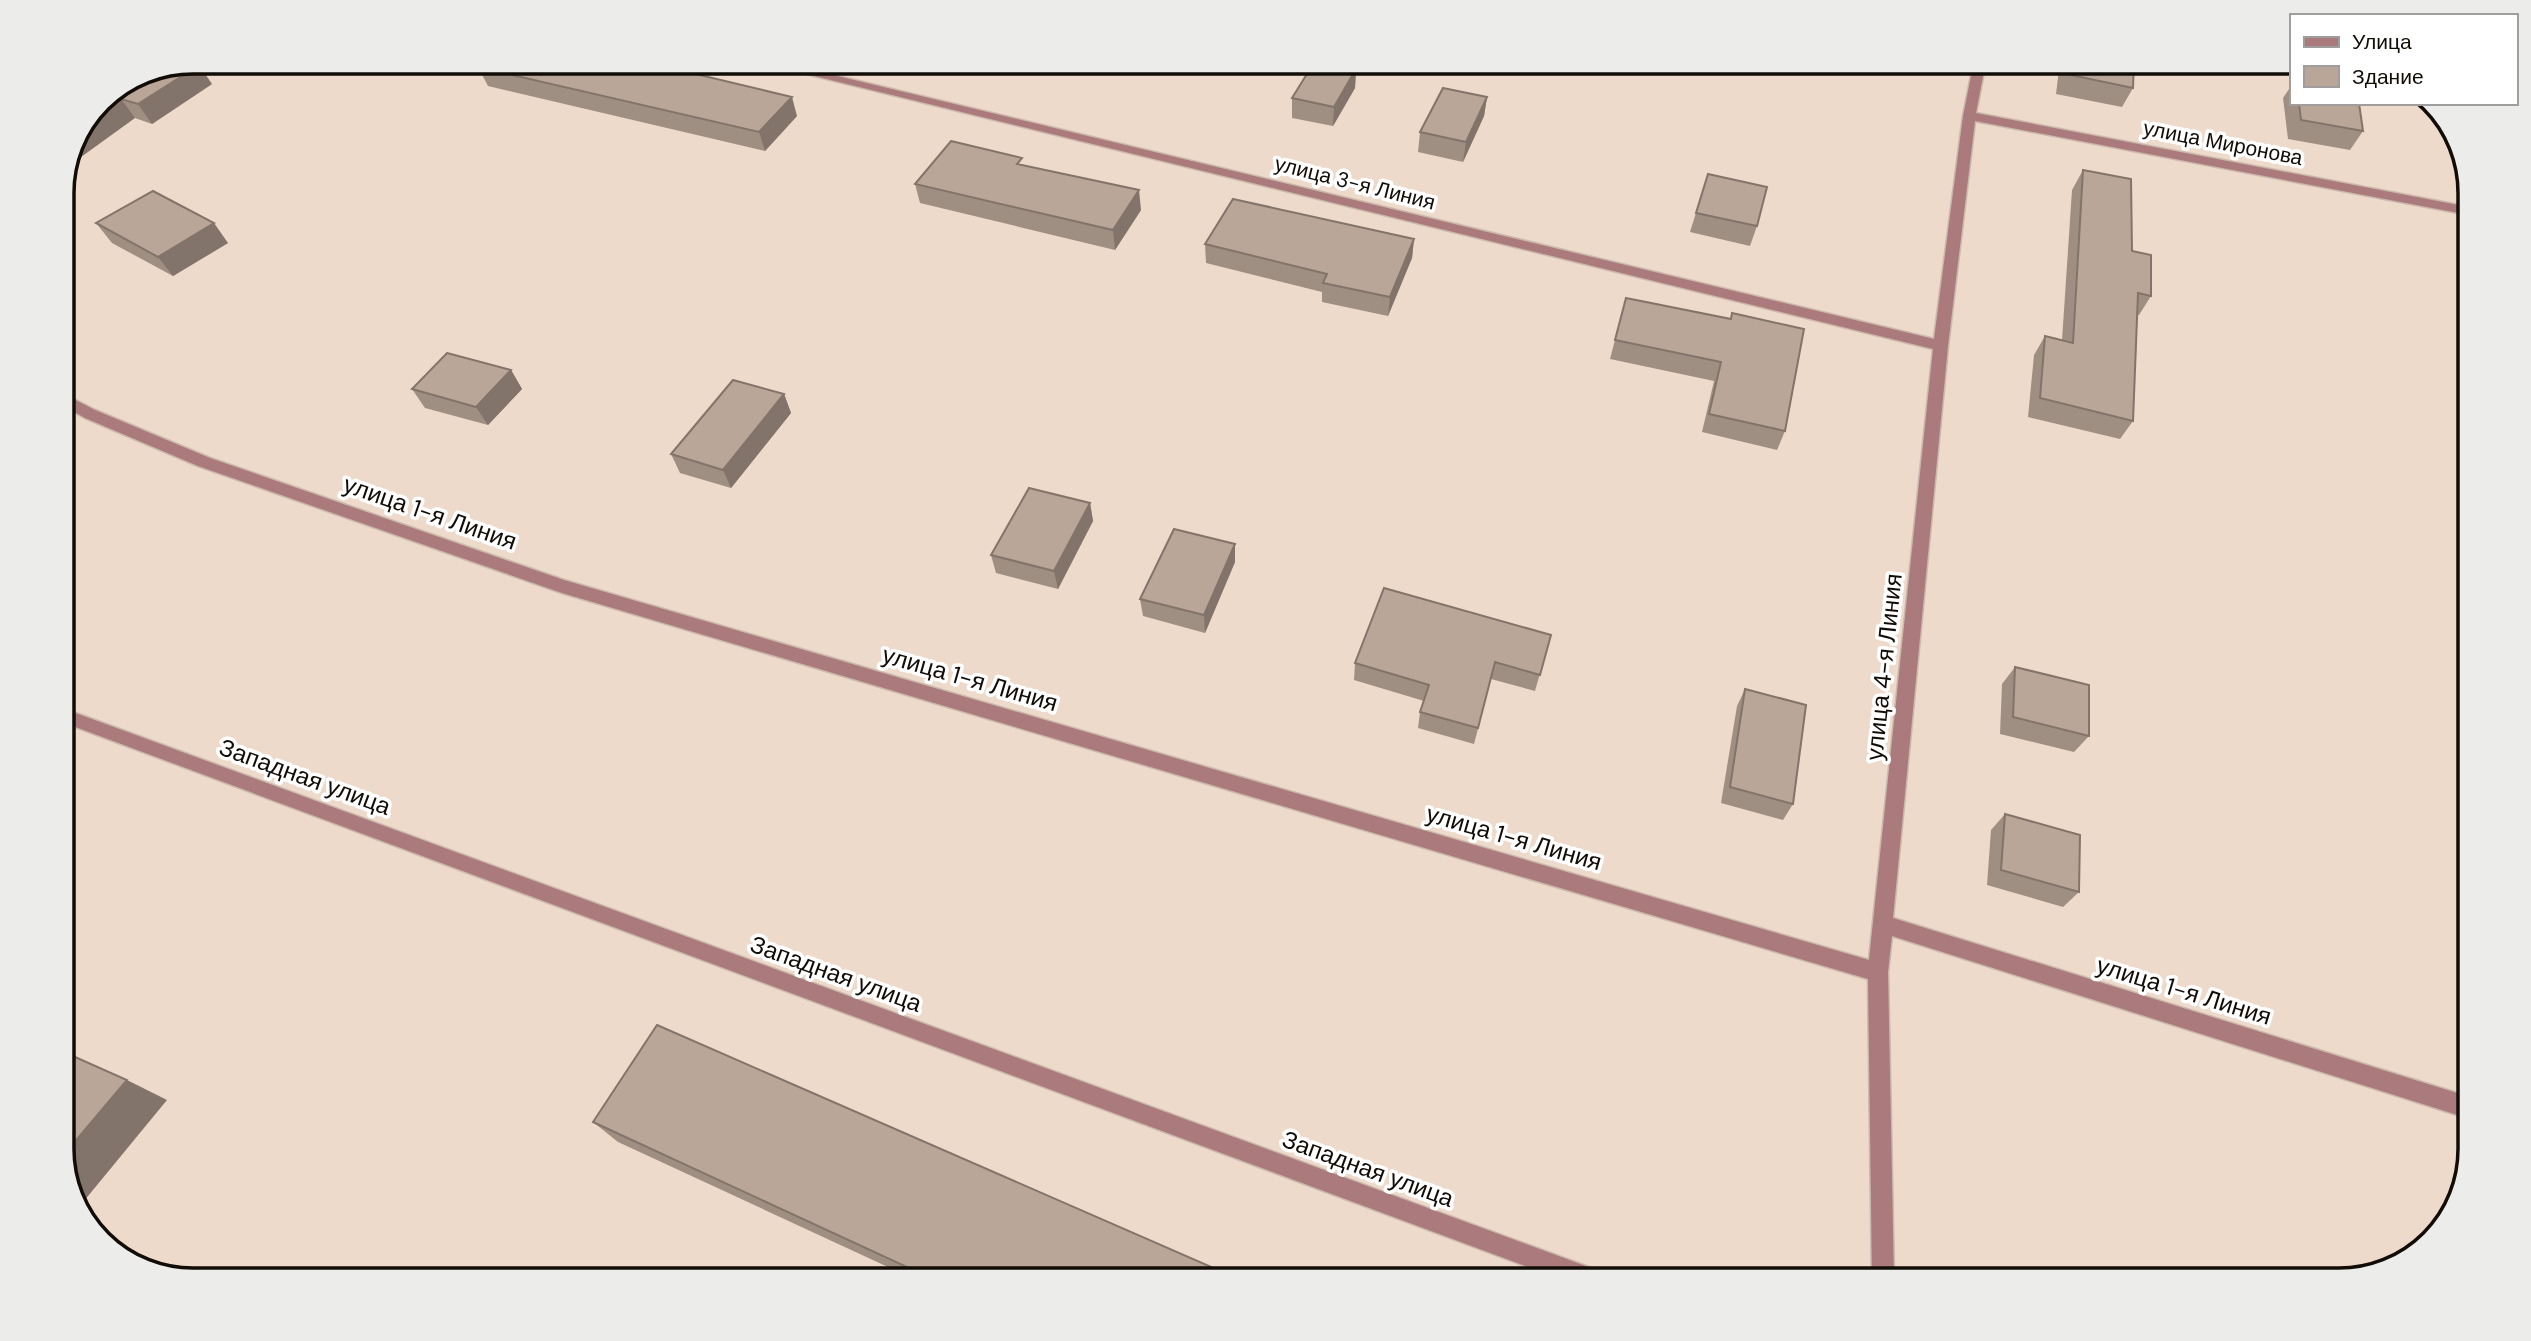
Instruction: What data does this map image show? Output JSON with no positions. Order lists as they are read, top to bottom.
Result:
{
  "streets": {
    "street": [
      "улица Миронова",
      "улица 3-я Линия",
      "улица 1-я Линия",
      "улица 4-я Линия",
      "Западная улица"
    ]
  },
  "crossings": [
    ["улица Миронова", "улица 4-я Линия"],
    ["улица 3-я Линия", "улица 4-я Линия"],
    ["улица 1-я Линия", "улица 4-я Линия"]
  ],
  "legend": ["Улица", "Здание"]
}
